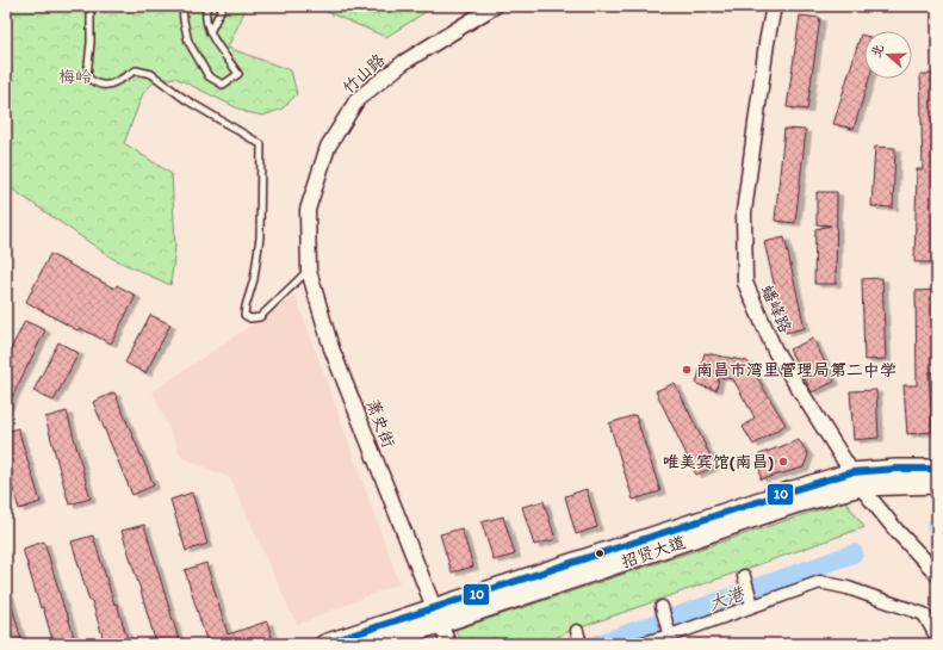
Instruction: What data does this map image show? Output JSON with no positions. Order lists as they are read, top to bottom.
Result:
{
  "streets": {
    "main road": ["招贤大道"],
    "street": ["竹山路", "蟠峰路", "萧史街"]
  },
  "crossings": [
    ["竹山路", "萧史街"],
    ["蟠峰路", "招贤大道"],
    ["萧史街", "招贤大道"]
  ],
  "water": ["大港"],
  "parks": ["梅岭"],
  "places": ["南昌市湾里管理局第二中学", "唯美宾馆(南昌)"],
  "lines": ["transit line 10"],
  "north": "left"
}
